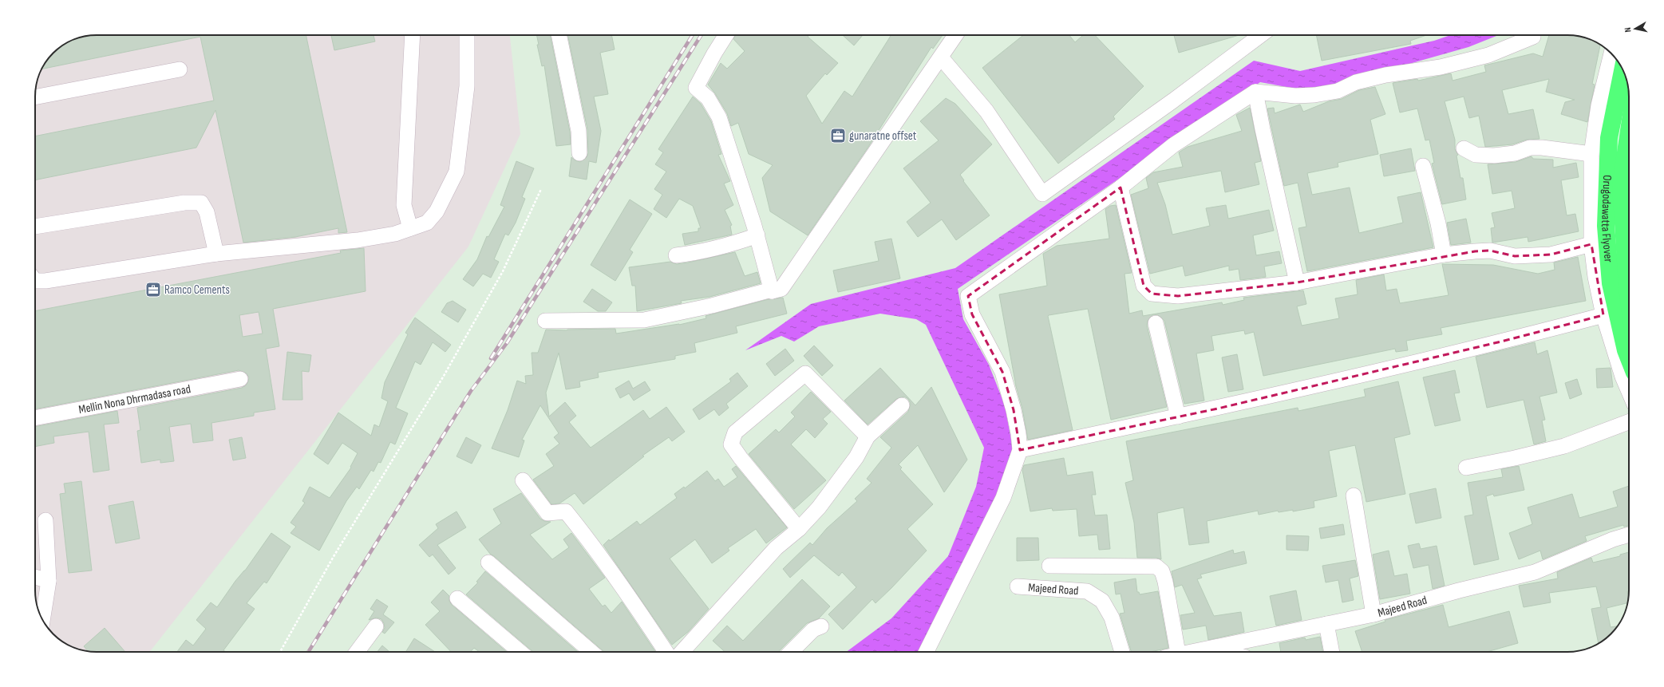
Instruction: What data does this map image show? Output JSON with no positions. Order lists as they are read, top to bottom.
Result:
{
  "streets": {
    "main road": ["Orugodawatta Flyover"],
    "street": ["Mellin Nona Dhrmadasa road", "Majeed Road"]
  },
  "places": {
    "office": ["gunaratne offset", "Ramco Cements"]
  },
  "north": "left"
}
